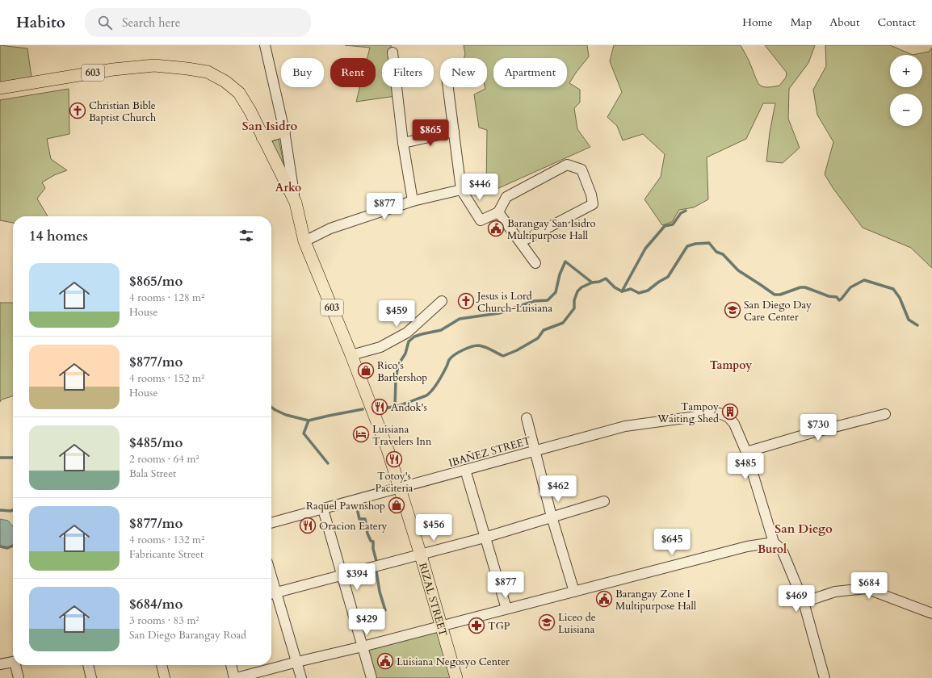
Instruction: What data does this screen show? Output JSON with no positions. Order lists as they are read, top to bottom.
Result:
{
  "streets": {
    "main road": ["603", "RIZAL STREET"],
    "street": ["IBAÑEZ STREET"]
  },
  "crossings": [
    ["603", "RIZAL STREET"],
    ["IBAÑEZ STREET", "RIZAL STREET"]
  ],
  "districts": [
    "San Isidro",
    "Arko",
    "Tampoy",
    "San Diego",
    "Burol"
  ],
  "places": {
    "church": ["Christian Bible Baptist Church", "Jesus is Lord Church-Luisiana"],
    "public building": ["Barangay San Isidro Multipurpose Hall", "Barangay Zone I Multipurpose Hall", "Luisiana Negosyo Center"],
    "school or university": ["San Diego Day Care Center", "Liceo de Luisiana"],
    "shop": ["Rico's Barbershop", "Raquel Pawnshop"],
    "restaurant": ["Andok's", "Totoy's Paciteria", "Oracion Eatery"],
    "building": ["Tampoy Waiting Shed"],
    "hotel": ["Luisiana Travelers Inn"],
    "pharmacy": ["TGP"]
  },
  "page": {
    "header": "Habito",
    "search": "Search here",
    "nav": [
      "Home",
      "Map",
      "About",
      "Contact"
    ],
    "map_buttons": ["+", "−"],
    "chip": [
      "Buy",
      "Rent",
      "Filters",
      "New",
      "Apartment"
    ],
    "price": [
      "$865",
      "$446",
      "$877",
      "$459",
      "$730",
      "$485",
      "$462",
      "$456",
      "$645",
      "$394",
      "$877",
      "$684",
      "$469",
      "$429"
    ],
    "heading": "14 homes",
    "list": [
      {
        "name": "$865/mo",
        "note": "4 rooms · 128 m² · House"
      },
      {
        "name": "$877/mo",
        "note": "4 rooms · 152 m² · House"
      },
      {
        "name": "$485/mo",
        "note": "2 rooms · 64 m² · Bala Street"
      },
      {
        "name": "$877/mo",
        "note": "4 rooms · 132 m² · Fabricante Street"
      },
      {
        "name": "$684/mo",
        "note": "3 rooms · 83 m² · San Diego Barangay Road"
      }
    ]
  }
}
